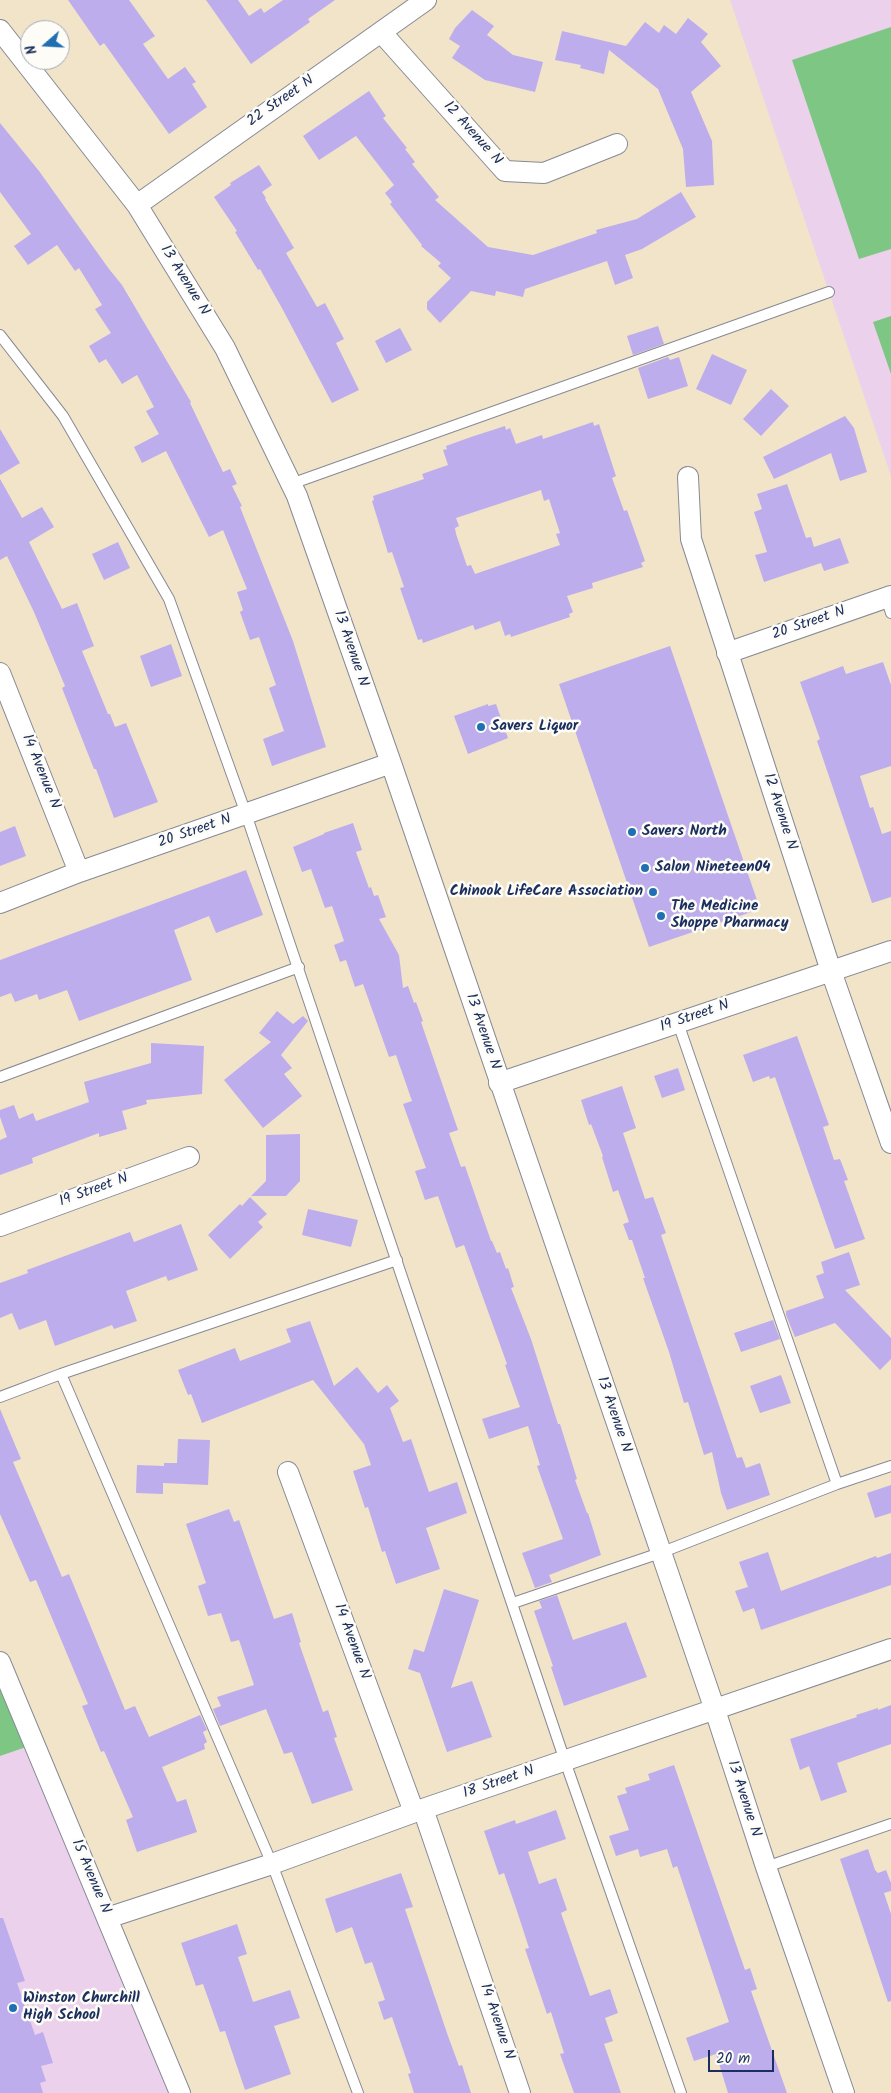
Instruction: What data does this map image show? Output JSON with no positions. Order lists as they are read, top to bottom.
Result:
{
  "streets": {
    "street": [
      "22 Street N",
      "12 Avenue N",
      "13 Avenue N",
      "20 Street N",
      "14 Avenue N",
      "19 Street N",
      "18 Street N",
      "15 Avenue N"
    ]
  },
  "crossings": [
    ["22 Street N", "12 Avenue N"],
    ["22 Street N", "13 Avenue N"],
    ["12 Avenue N", "20 Street N"],
    ["12 Avenue N", "19 Street N"],
    ["13 Avenue N", "20 Street N"],
    ["13 Avenue N", "19 Street N"],
    ["13 Avenue N", "18 Street N"],
    ["20 Street N", "14 Avenue N"],
    ["14 Avenue N", "18 Street N"],
    ["18 Street N", "15 Avenue N"]
  ],
  "places": [
    "Savers Liquor",
    "Savers North",
    "Salon Nineteen04",
    "Chinook LifeCare Association",
    "The Medicine Shoppe Pharmacy",
    "Winston Churchill High School"
  ],
  "scale_bar": "20 m",
  "north": "left"
}
